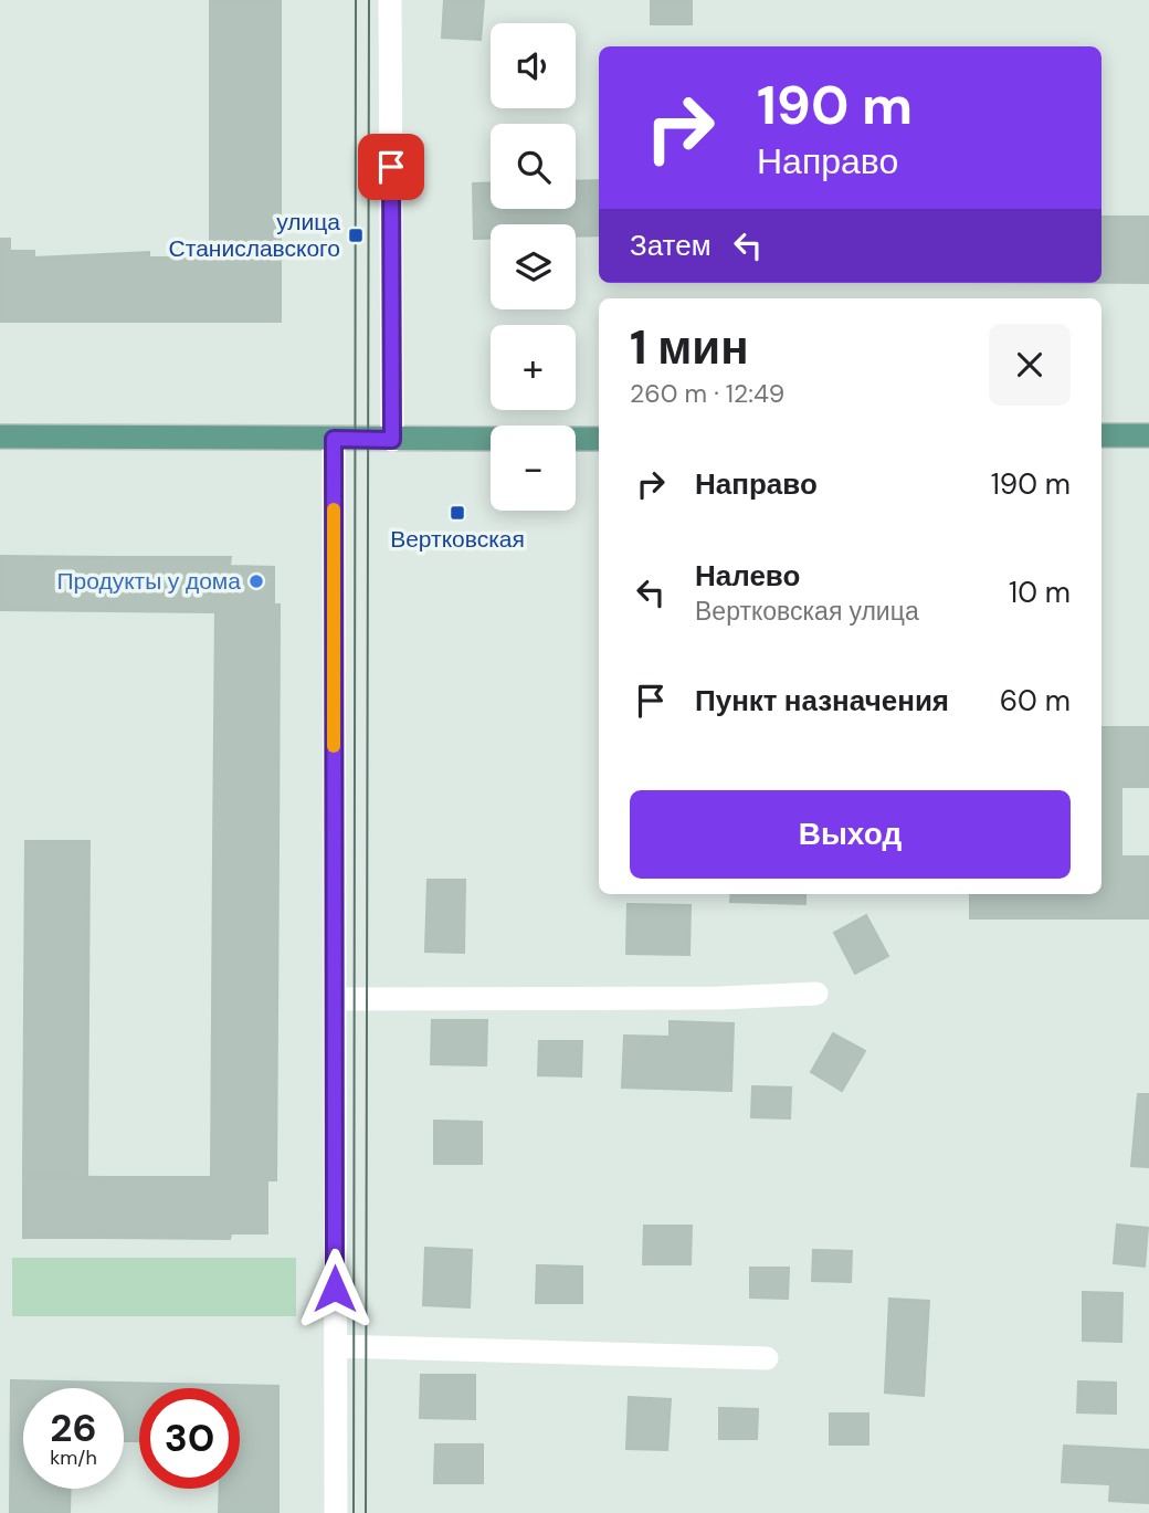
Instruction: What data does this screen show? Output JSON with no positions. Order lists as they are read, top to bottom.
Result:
{
  "places": {
    "transit": ["улица Станиславского", "Вертковская"],
    "other": ["Продукты у дома"]
  },
  "page": {
    "map_buttons": ["+", "−"],
    "turn": ["190 m", "Направо"],
    "then": "Затем",
    "heading": ["1 мин", "260 m · 12:49"],
    "list": [
      {
        "name": "Направо",
        "value": "190 m"
      },
      {
        "name": "Налево",
        "note": "Вертковская улица",
        "value": "10 m"
      },
      {
        "name": "Пункт назначения",
        "value": "60 m"
      }
    ],
    "buttons": "Выход",
    "speed": "26 km/h",
    "limit": "30"
  }
}
